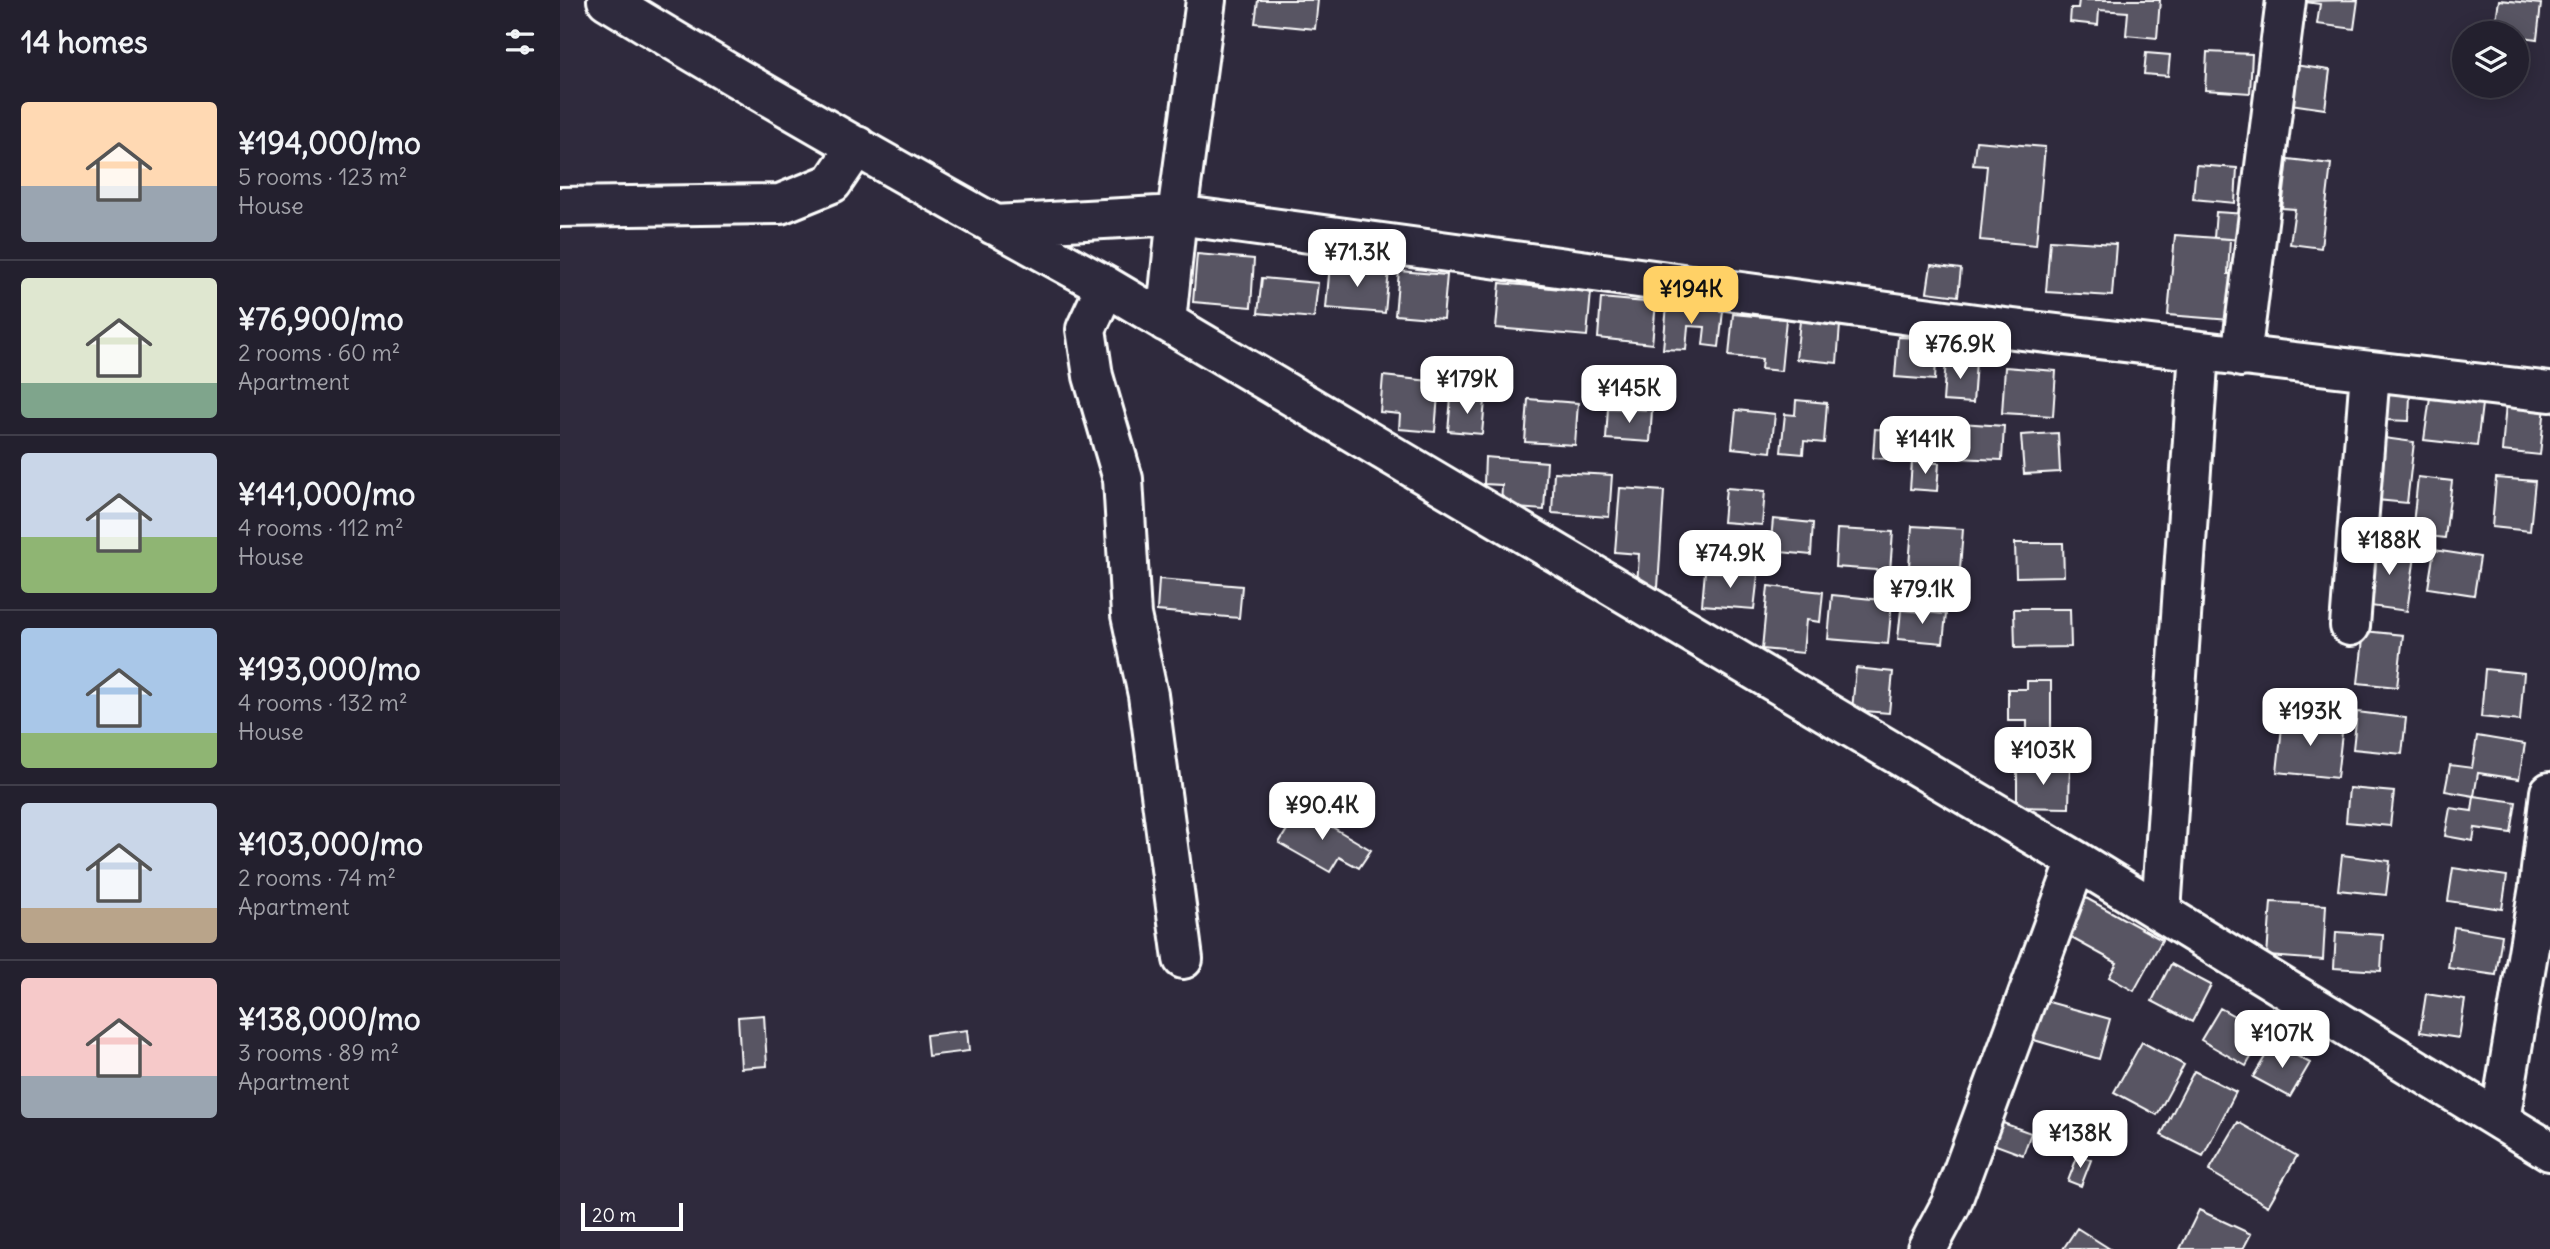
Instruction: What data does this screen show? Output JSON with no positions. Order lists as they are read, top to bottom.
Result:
{
  "scale_bar": "20 m",
  "page": {
    "heading": "14 homes",
    "list": [
      {
        "name": "¥194,000/mo",
        "note": "5 rooms · 123 m² · House"
      },
      {
        "name": "¥76,900/mo",
        "note": "2 rooms · 60 m² · Apartment"
      },
      {
        "name": "¥141,000/mo",
        "note": "4 rooms · 112 m² · House"
      },
      {
        "name": "¥193,000/mo",
        "note": "4 rooms · 132 m² · House"
      },
      {
        "name": "¥103,000/mo",
        "note": "2 rooms · 74 m² · Apartment"
      },
      {
        "name": "¥138,000/mo",
        "note": "3 rooms · 89 m² · Apartment"
      }
    ],
    "price": [
      "¥71.3K",
      "¥194K",
      "¥76.9K",
      "¥179K",
      "¥145K",
      "¥141K",
      "¥188K",
      "¥74.9K",
      "¥79.1K",
      "¥193K",
      "¥103K",
      "¥90.4K",
      "¥107K",
      "¥138K"
    ],
    "scale": "20 m"
  }
}
